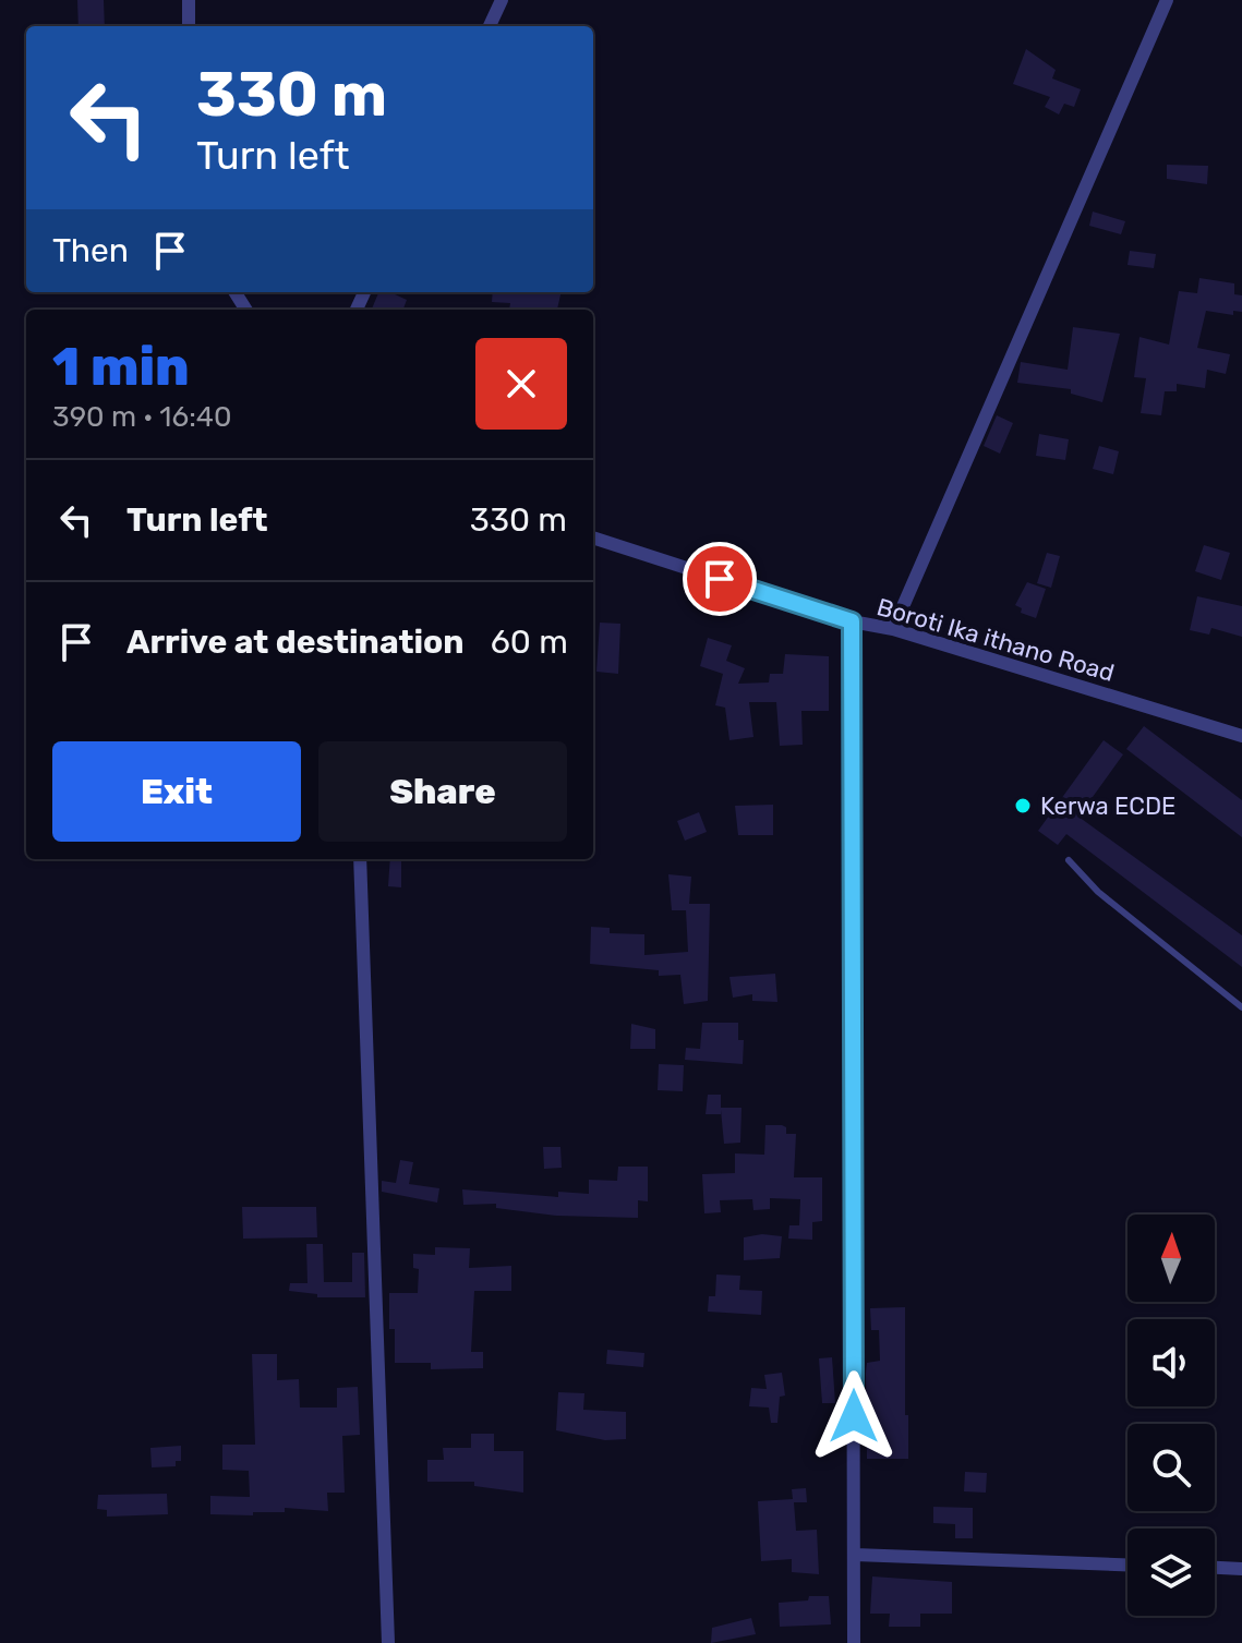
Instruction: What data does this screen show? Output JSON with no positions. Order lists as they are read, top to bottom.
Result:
{
  "streets": {
    "street": ["Boroti Ika ithano Road"]
  },
  "places": ["Kerwa ECDE"],
  "north": "top",
  "page": {
    "turn": ["330 m", "Turn left"],
    "then": "Then",
    "heading": ["1 min", "390 m · 16:40"],
    "list": [
      {
        "name": "Turn left",
        "value": "330 m"
      },
      {
        "name": "Arrive at destination",
        "value": "60 m"
      }
    ],
    "buttons": ["Exit", "Share"]
  }
}
